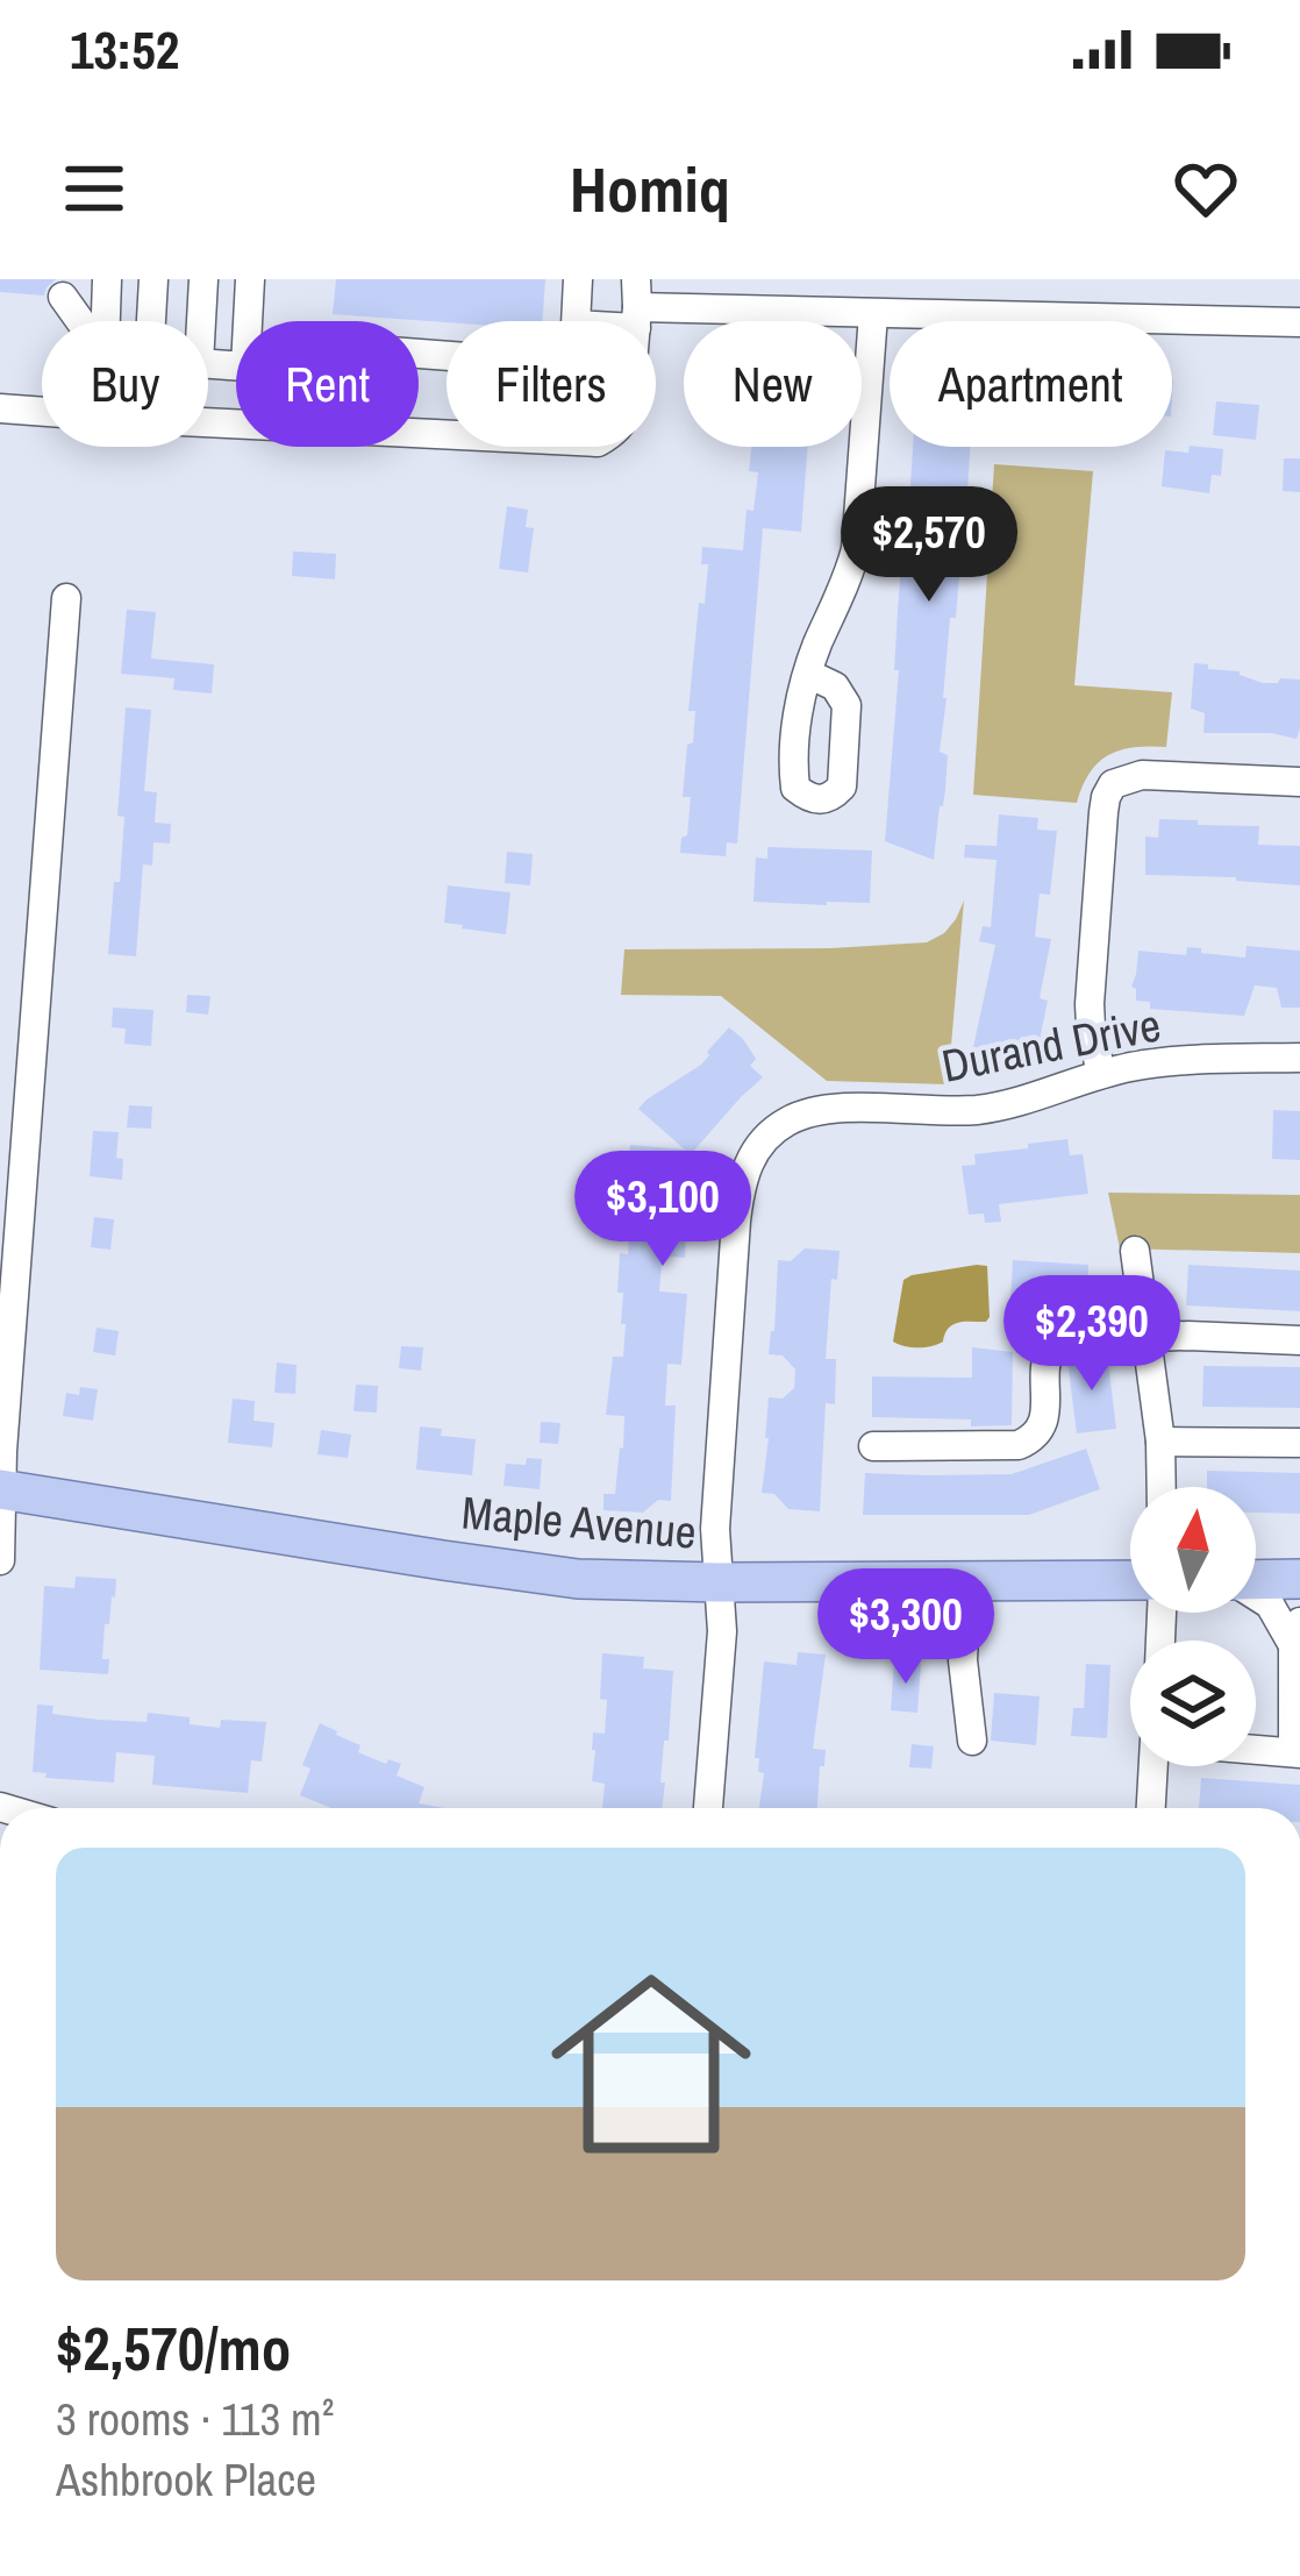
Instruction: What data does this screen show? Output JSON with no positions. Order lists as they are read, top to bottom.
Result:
{
  "streets": {
    "main road": ["Maple Avenue"],
    "street": ["Durand Drive"]
  },
  "crossings": [
    ["Durand Drive", "Maple Avenue"]
  ],
  "north": "top",
  "page": {
    "status": "13:52",
    "header": "Homiq",
    "chip": [
      "Buy",
      "Rent",
      "Filters",
      "New",
      "Apartment"
    ],
    "price": [
      "$2,570",
      "$3,100",
      "$2,390",
      "$3,300"
    ],
    "list": [
      {
        "name": "$2,570/mo",
        "note": "3 rooms · 113 m² · Ashbrook Place"
      }
    ]
  }
}
